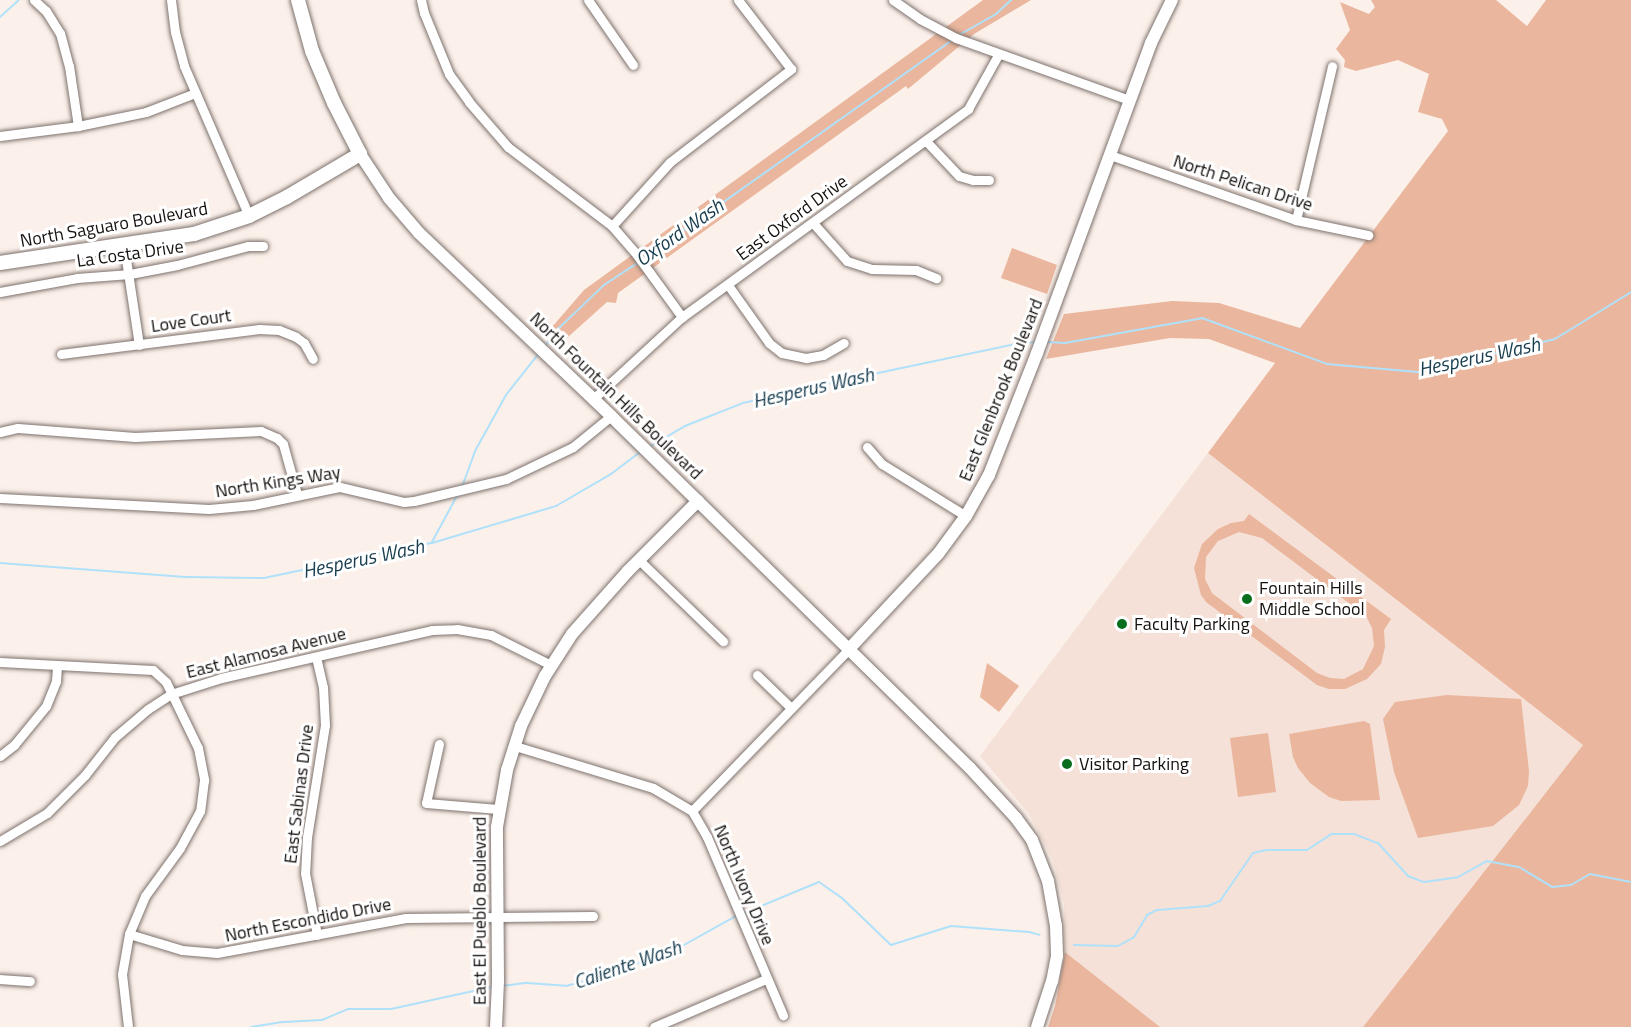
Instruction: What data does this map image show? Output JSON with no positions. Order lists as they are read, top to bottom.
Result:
{
  "streets": {
    "main road": ["North Saguaro Boulevard", "North Fountain Hills Boulevard"],
    "street": [
      "North Pelican Drive",
      "East Oxford Drive",
      "La Costa Drive",
      "Love Court",
      "East Glenbrook Boulevard",
      "North Kings Way",
      "East Alamosa Avenue",
      "East Sabinas Drive",
      "North Ivory Drive",
      "East El Pueblo Boulevard",
      "North Escondido Drive"
    ]
  },
  "crossings": [
    ["North Pelican Drive", "East Glenbrook Boulevard"],
    ["East Oxford Drive", "North Fountain Hills Boulevard"],
    ["North Saguaro Boulevard", "North Fountain Hills Boulevard"],
    ["East Glenbrook Boulevard", "North Fountain Hills Boulevard"],
    ["East Glenbrook Boulevard", "North Ivory Drive"],
    ["North Fountain Hills Boulevard", "North Kings Way"],
    ["North Fountain Hills Boulevard", "East El Pueblo Boulevard"],
    ["East Alamosa Avenue", "East Sabinas Drive"],
    ["East Alamosa Avenue", "East El Pueblo Boulevard"],
    ["East Sabinas Drive", "North Escondido Drive"],
    ["North Ivory Drive", "East El Pueblo Boulevard"],
    ["East El Pueblo Boulevard", "North Escondido Drive"]
  ],
  "water": ["Oxford Wash", "Hesperus Wash", "Caliente Wash"],
  "places": ["Fountain Hills Middle School", "Faculty Parking", "Visitor Parking"]
}
